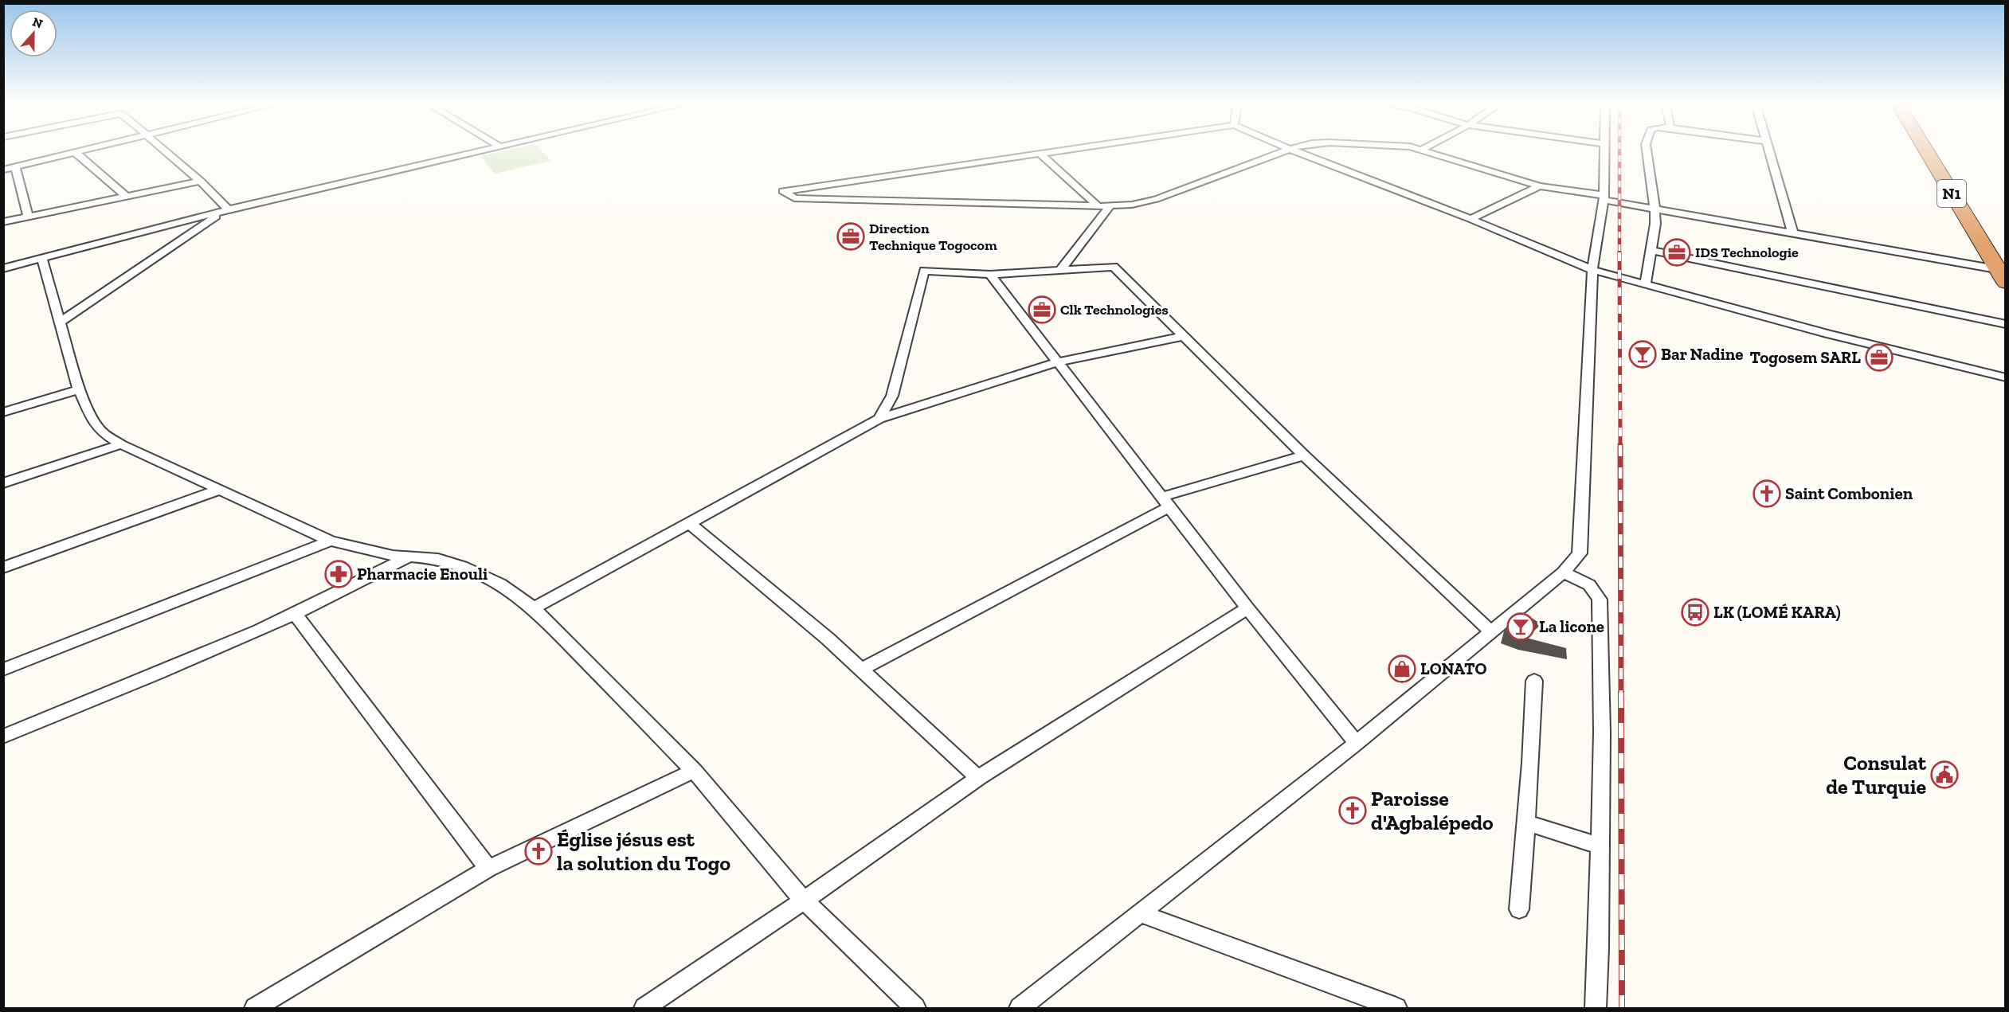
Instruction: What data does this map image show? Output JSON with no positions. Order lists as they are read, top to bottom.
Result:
{
  "streets": {
    "highway": ["N1"]
  },
  "places": {
    "office": [
      "Direction Technique Togocom",
      "IDS Technologie",
      "Clk Technologies",
      "Togosem SARL"
    ],
    "bar": ["Bar Nadine", "La licone"],
    "church": ["Saint Combonien", "Paroisse d'Agbalépedo", "Église jésus est la solution du Togo"],
    "pharmacy": ["Pharmacie Enouli"],
    "bus stop": ["LK (LOMÉ KARA)"],
    "shop": ["LONATO"],
    "public building": ["Consulat de Turquie"]
  },
  "north": "top"
}
